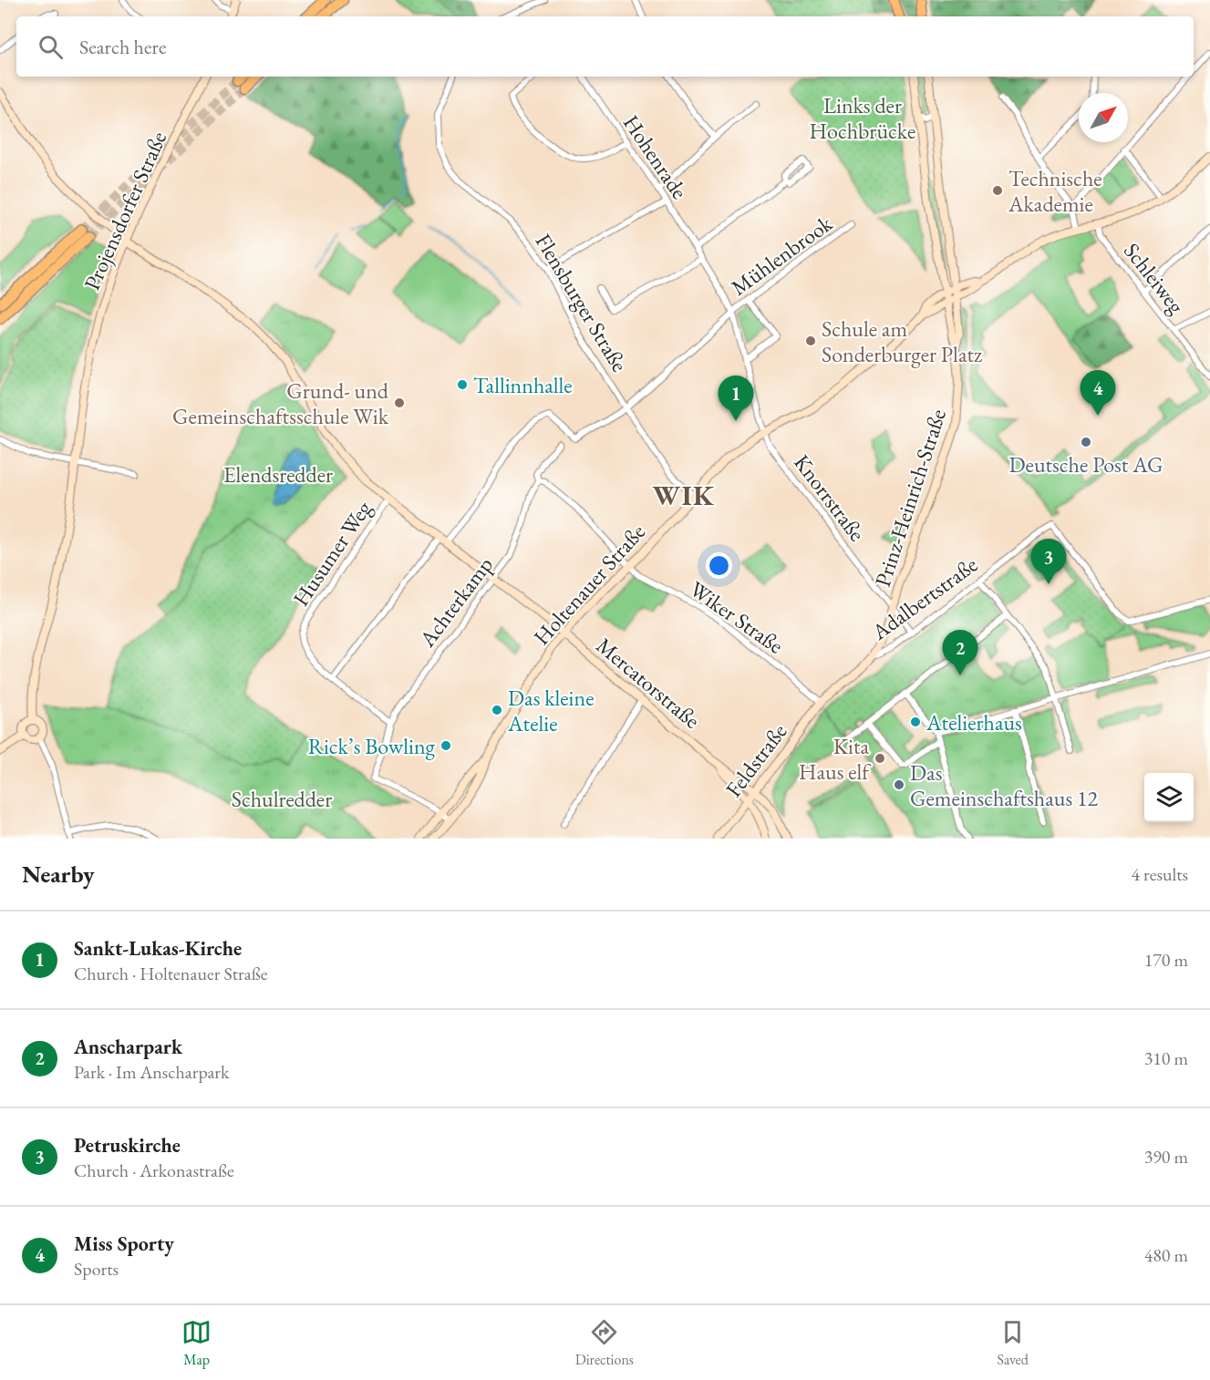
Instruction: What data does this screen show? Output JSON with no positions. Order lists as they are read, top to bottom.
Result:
{
  "streets": {
    "main road": [
      "Projensdorfer Straße",
      "Prinz-Heinrich-Straße",
      "Holtenauer Straße",
      "Adalbertstraße",
      "Mercatorstraße",
      "Feldstraße"
    ],
    "street": [
      "Hohenrade",
      "Mühlenbrook",
      "Schleiweg",
      "Flensburger Straße",
      "Knorrstraße",
      "Husumer Weg",
      "Achterkamp",
      "Wiker Straße"
    ]
  },
  "crossings": [
    ["Hohenrade", "Mühlenbrook"],
    ["Hohenrade", "Knorrstraße"],
    ["Hohenrade", "Holtenauer Straße"],
    ["Schleiweg", "Holtenauer Straße"],
    ["Flensburger Straße", "Holtenauer Straße"],
    ["Knorrstraße", "Prinz-Heinrich-Straße"],
    ["Knorrstraße", "Holtenauer Straße"],
    ["Knorrstraße", "Adalbertstraße"],
    ["Prinz-Heinrich-Straße", "Holtenauer Straße"],
    ["Prinz-Heinrich-Straße", "Adalbertstraße"],
    ["Husumer Weg", "Achterkamp"],
    ["Holtenauer Straße", "Achterkamp"],
    ["Holtenauer Straße", "Wiker Straße"],
    ["Holtenauer Straße", "Mercatorstraße"],
    ["Adalbertstraße", "Wiker Straße"],
    ["Adalbertstraße", "Feldstraße"],
    ["Achterkamp", "Wiker Straße"],
    ["Wiker Straße", "Feldstraße"],
    ["Mercatorstraße", "Feldstraße"]
  ],
  "districts": ["WIK"],
  "parks": ["Links der Hochbrücke", "Elendsredder", "Schulredder"],
  "places": [
    "Technische Akademie",
    "Schule am Sonderburger Platz",
    "Tallinnhalle",
    "Grund- und Gemeinschaftsschule Wik",
    "Deutsche Post AG",
    "Das kleine Atelie",
    "Atelierhaus",
    "Rick’s Bowling",
    "Kita Haus elf",
    "Das Gemeinschaftshaus 12"
  ],
  "north": "top right",
  "page": {
    "search": "Search here",
    "pins": [
      "4",
      "1",
      "3",
      "2"
    ],
    "heading": ["Nearby", "4 results"],
    "list": [
      {
        "mark": "1",
        "name": "Sankt-Lukas-Kirche",
        "note": "Church · Holtenauer Straße",
        "value": "170 m"
      },
      {
        "mark": "2",
        "name": "Anscharpark",
        "note": "Park · Im Anscharpark",
        "value": "310 m"
      },
      {
        "mark": "3",
        "name": "Petruskirche",
        "note": "Church · Arkonastraße",
        "value": "390 m"
      },
      {
        "mark": "4",
        "name": "Miss Sporty",
        "note": "Sports",
        "value": "480 m"
      }
    ],
    "nav": ["Map", "Directions", "Saved"]
  }
}
